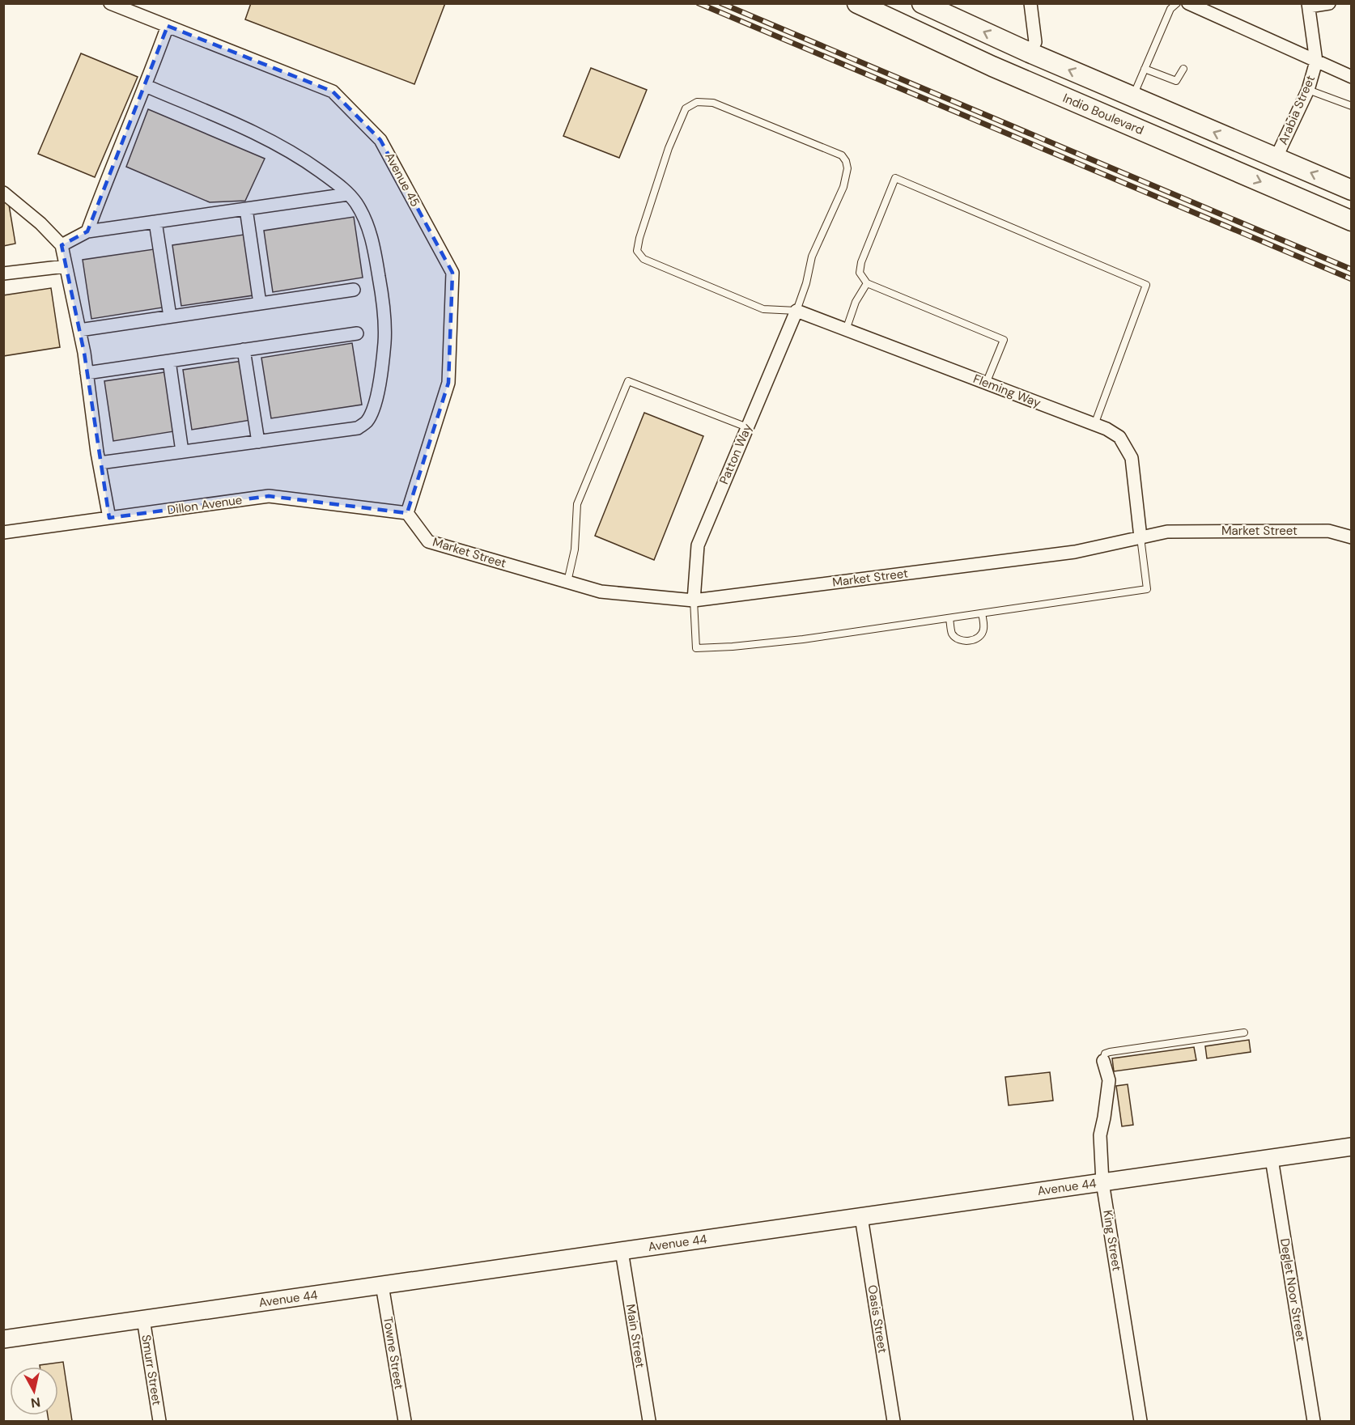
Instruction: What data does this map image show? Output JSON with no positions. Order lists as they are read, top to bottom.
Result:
{
  "streets": {
    "main road": ["Indio Boulevard"],
    "street": [
      "Arabia Street",
      "Avenue 45",
      "Fleming Way",
      "Patton Way",
      "Dillon Avenue",
      "Market Street",
      "Avenue 44",
      "King Street",
      "Deglet Noor Street",
      "Oasis Street",
      "Main Street",
      "Towne Street",
      "Smurr Street"
    ]
  },
  "crossings": [
    ["Avenue 45", "Dillon Avenue"],
    ["Avenue 45", "Market Street"],
    ["Fleming Way", "Patton Way"],
    ["Fleming Way", "Market Street"],
    ["Patton Way", "Market Street"],
    ["Dillon Avenue", "Market Street"],
    ["Avenue 44", "King Street"],
    ["Avenue 44", "Deglet Noor Street"],
    ["Avenue 44", "Oasis Street"],
    ["Avenue 44", "Main Street"],
    ["Avenue 44", "Towne Street"],
    ["Avenue 44", "Smurr Street"]
  ],
  "north": "bottom"
}
